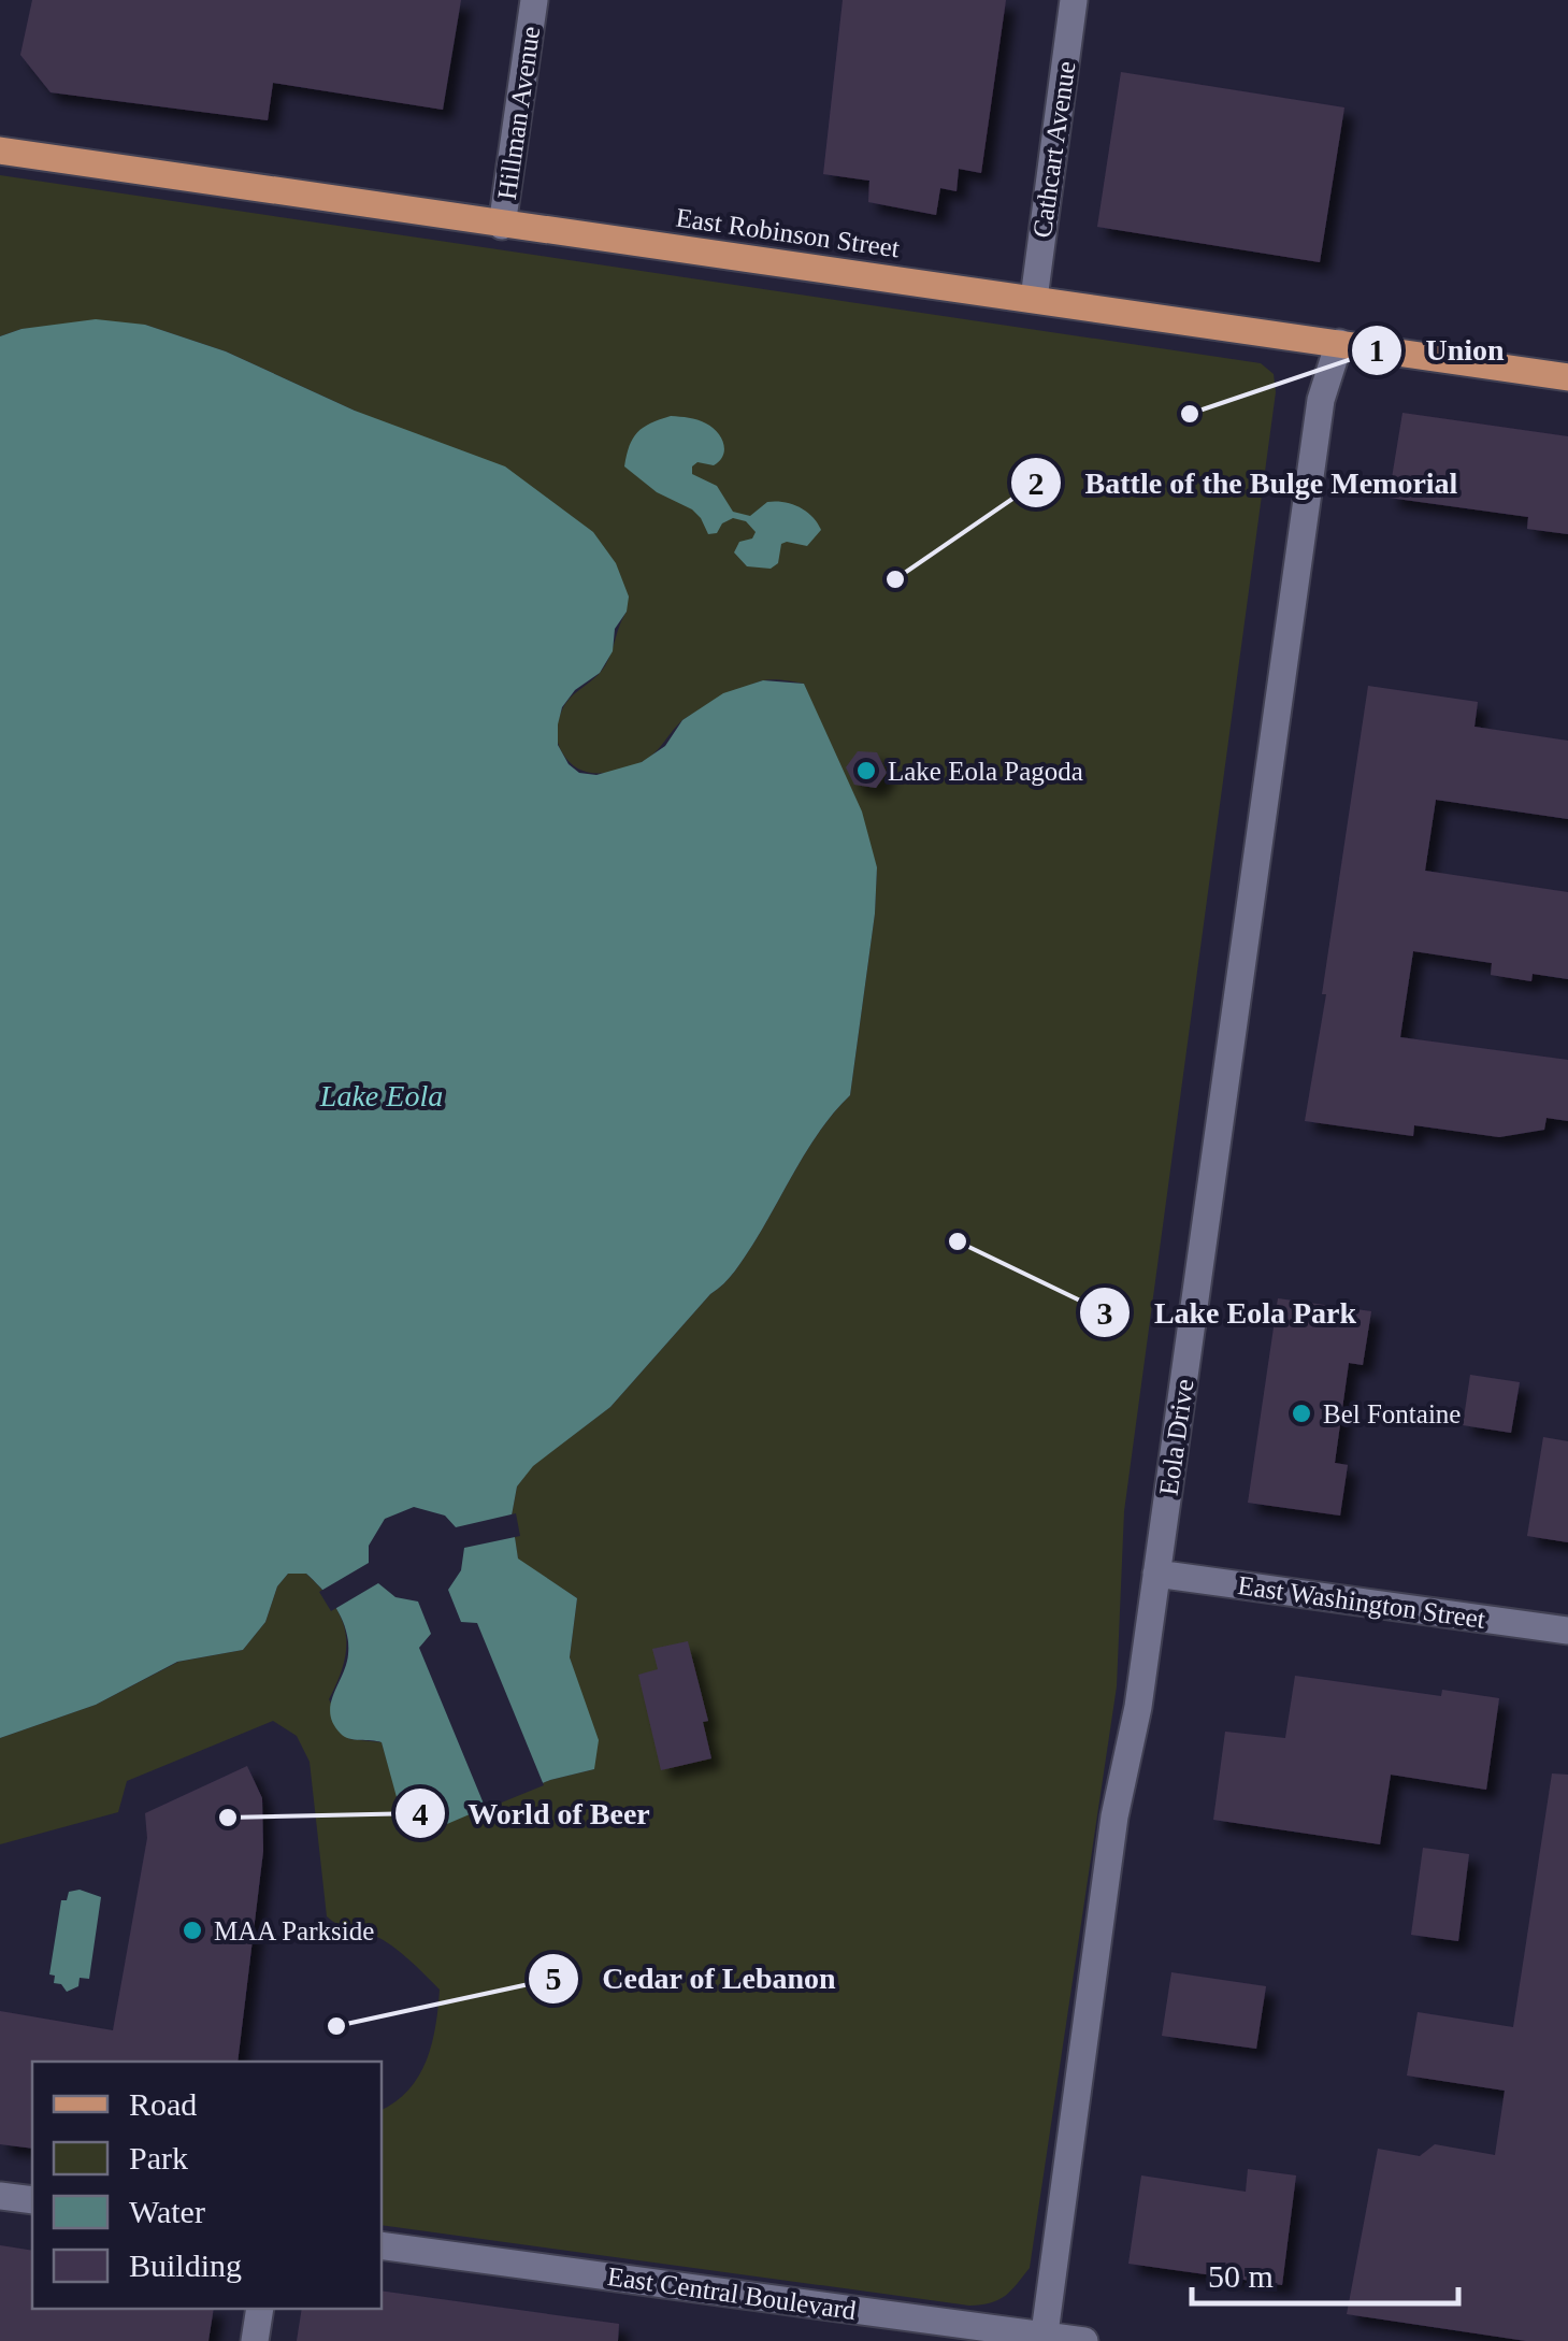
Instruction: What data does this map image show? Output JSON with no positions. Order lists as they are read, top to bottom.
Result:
{
  "streets": {
    "main road": ["East Robinson Street"],
    "street": [
      "Hillman Avenue",
      "Cathcart Avenue",
      "Eola Drive",
      "East Washington Street",
      "East Central Boulevard"
    ]
  },
  "crossings": [
    ["Hillman Avenue", "East Robinson Street"],
    ["Cathcart Avenue", "East Robinson Street"],
    ["East Robinson Street", "Eola Drive"],
    ["Eola Drive", "East Washington Street"],
    ["Eola Drive", "East Central Boulevard"]
  ],
  "water": ["Lake Eola"],
  "places": [
    "Union",
    "Battle of the Bulge Memorial",
    "Lake Eola Pagoda",
    "Lake Eola Park",
    "Bel Fontaine",
    "World of Beer",
    "MAA Parkside",
    "Cedar of Lebanon"
  ],
  "legend": [
    "Road",
    "Park",
    "Water",
    "Building"
  ],
  "scale_bar": "50 m"
}
